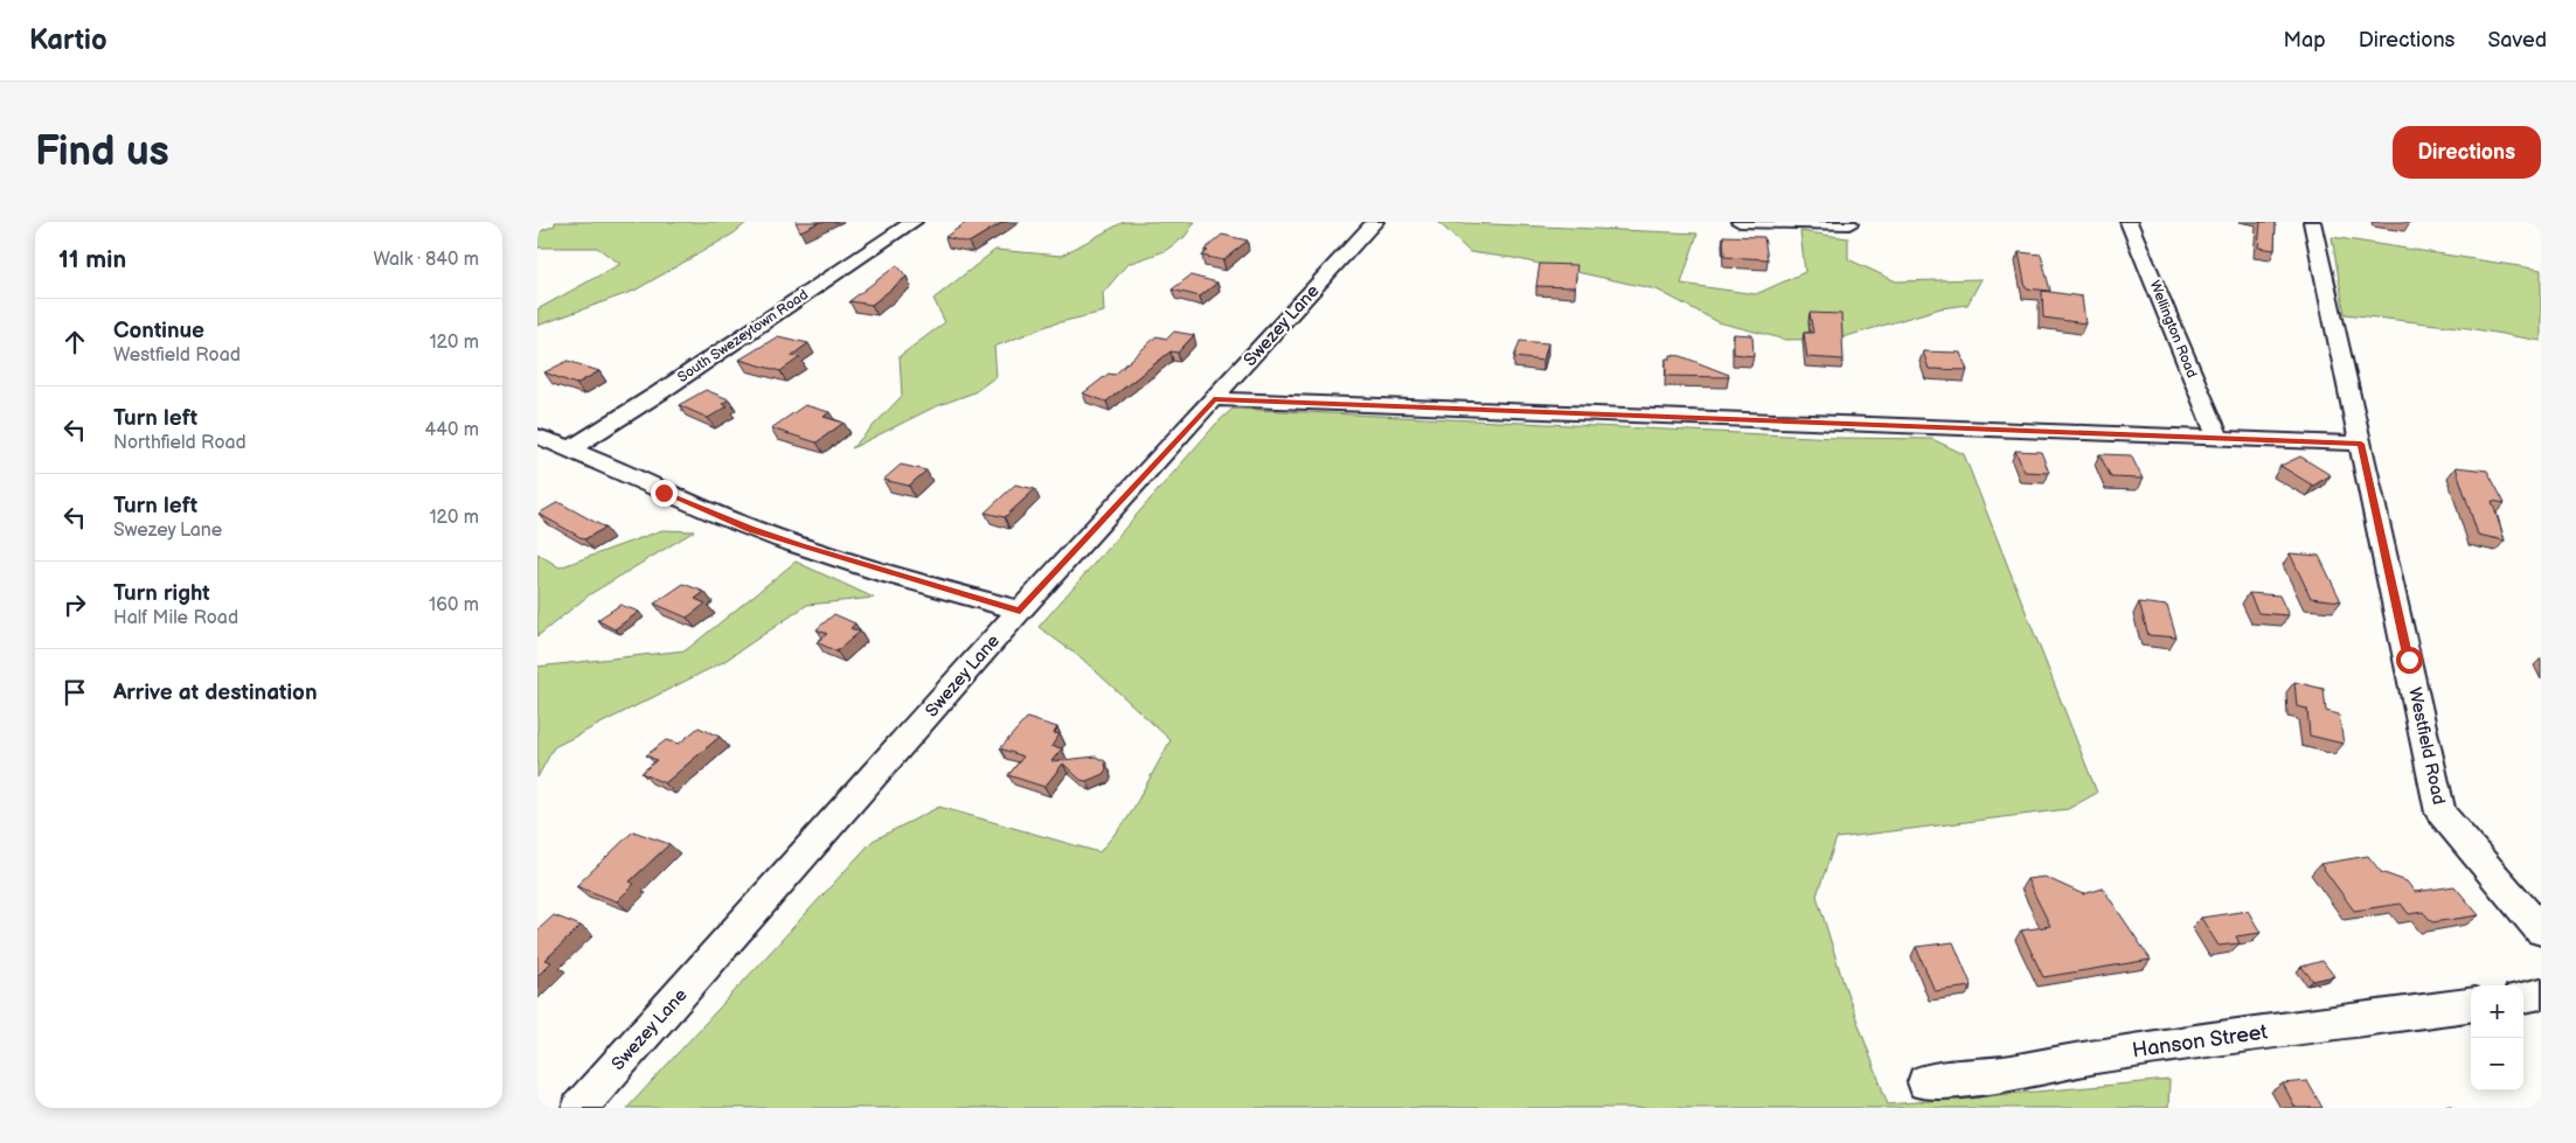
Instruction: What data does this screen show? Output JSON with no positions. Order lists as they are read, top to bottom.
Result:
{
  "streets": {
    "street": [
      "Swezey Lane",
      "Wellington Road",
      "South Swezeytown Road",
      "Westfield Road",
      "Hanson Street"
    ]
  },
  "page": {
    "header": "Kartio",
    "nav": ["Map", "Directions", "Saved"],
    "buttons": "Directions",
    "title": "Find us",
    "heading": ["11 min", "Walk · 840 m"],
    "list": [
      ["Continue", "Westfield Road", "120 m"],
      ["Turn left", "Northfield Road", "440 m"],
      ["Turn left", "Swezey Lane", "120 m"],
      ["Turn right", "Half Mile Road", "160 m"],
      "Arrive at destination"
    ],
    "map_buttons": ["+", "−"]
  }
}
